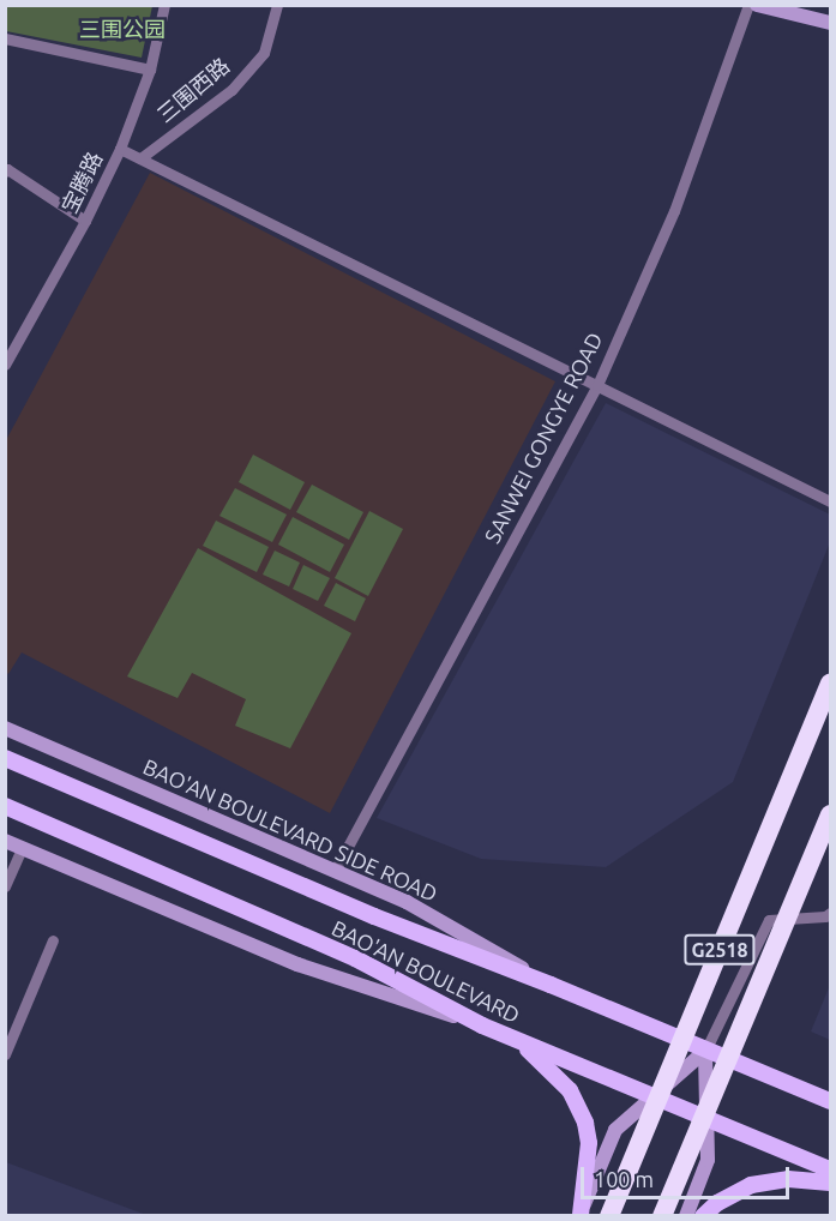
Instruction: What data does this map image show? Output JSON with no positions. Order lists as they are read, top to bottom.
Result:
{
  "streets": {
    "highway": ["G2518"],
    "main road": ["BAO'AN BOULEVARD SIDE ROAD", "BAO'AN BOULEVARD"],
    "street": ["三围西路", "宝腾路", "SANWEI GONGYE ROAD"]
  },
  "crossings": [
    ["SANWEI GONGYE ROAD", "BAO'AN BOULEVARD SIDE ROAD"],
    ["BAO'AN BOULEVARD SIDE ROAD", "BAO'AN BOULEVARD"]
  ],
  "parks": ["三围公园"],
  "scale_bar": "100 m"
}
